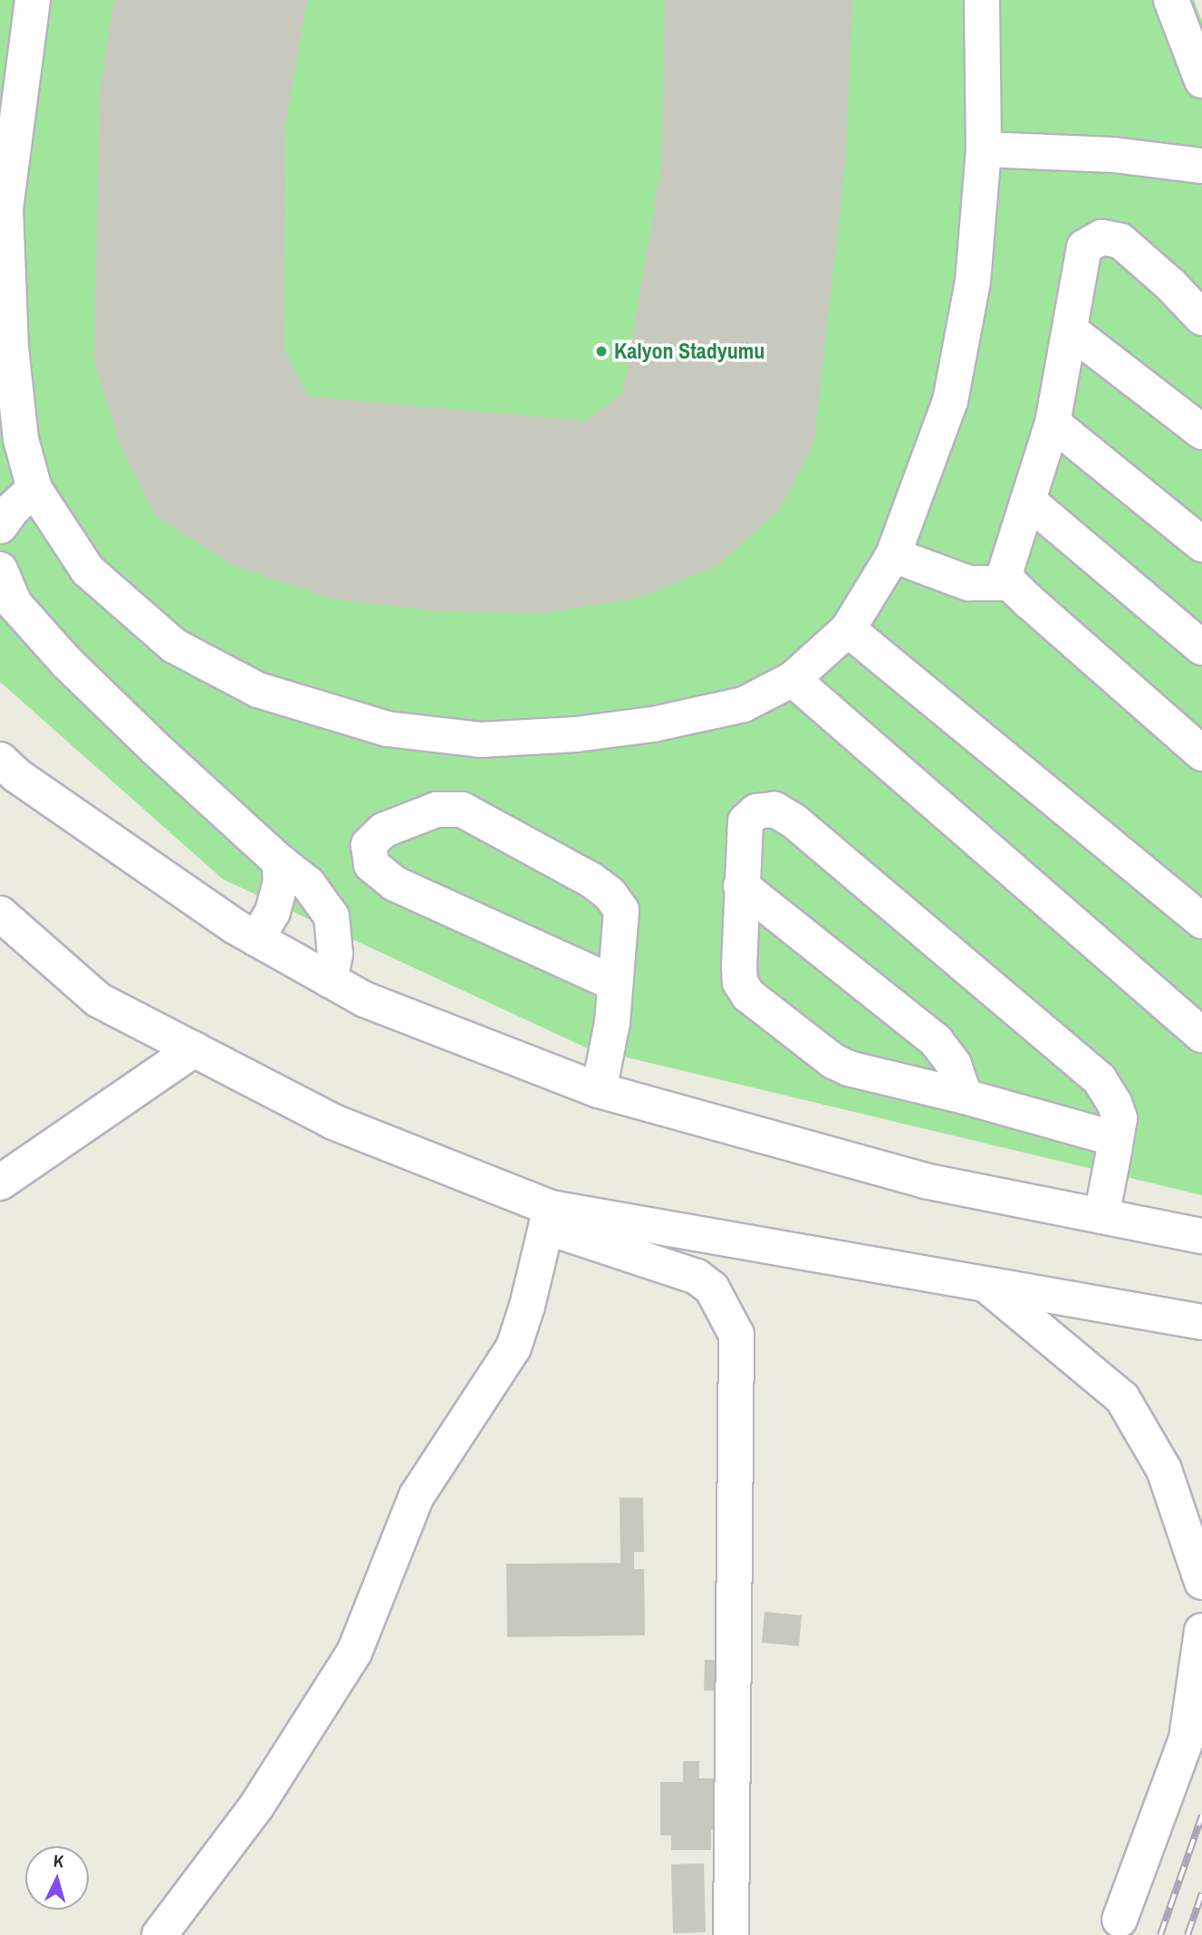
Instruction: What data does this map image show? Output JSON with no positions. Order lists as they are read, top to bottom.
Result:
{
  "places": ["Kalyon Stadyumu"],
  "north": "top"
}
